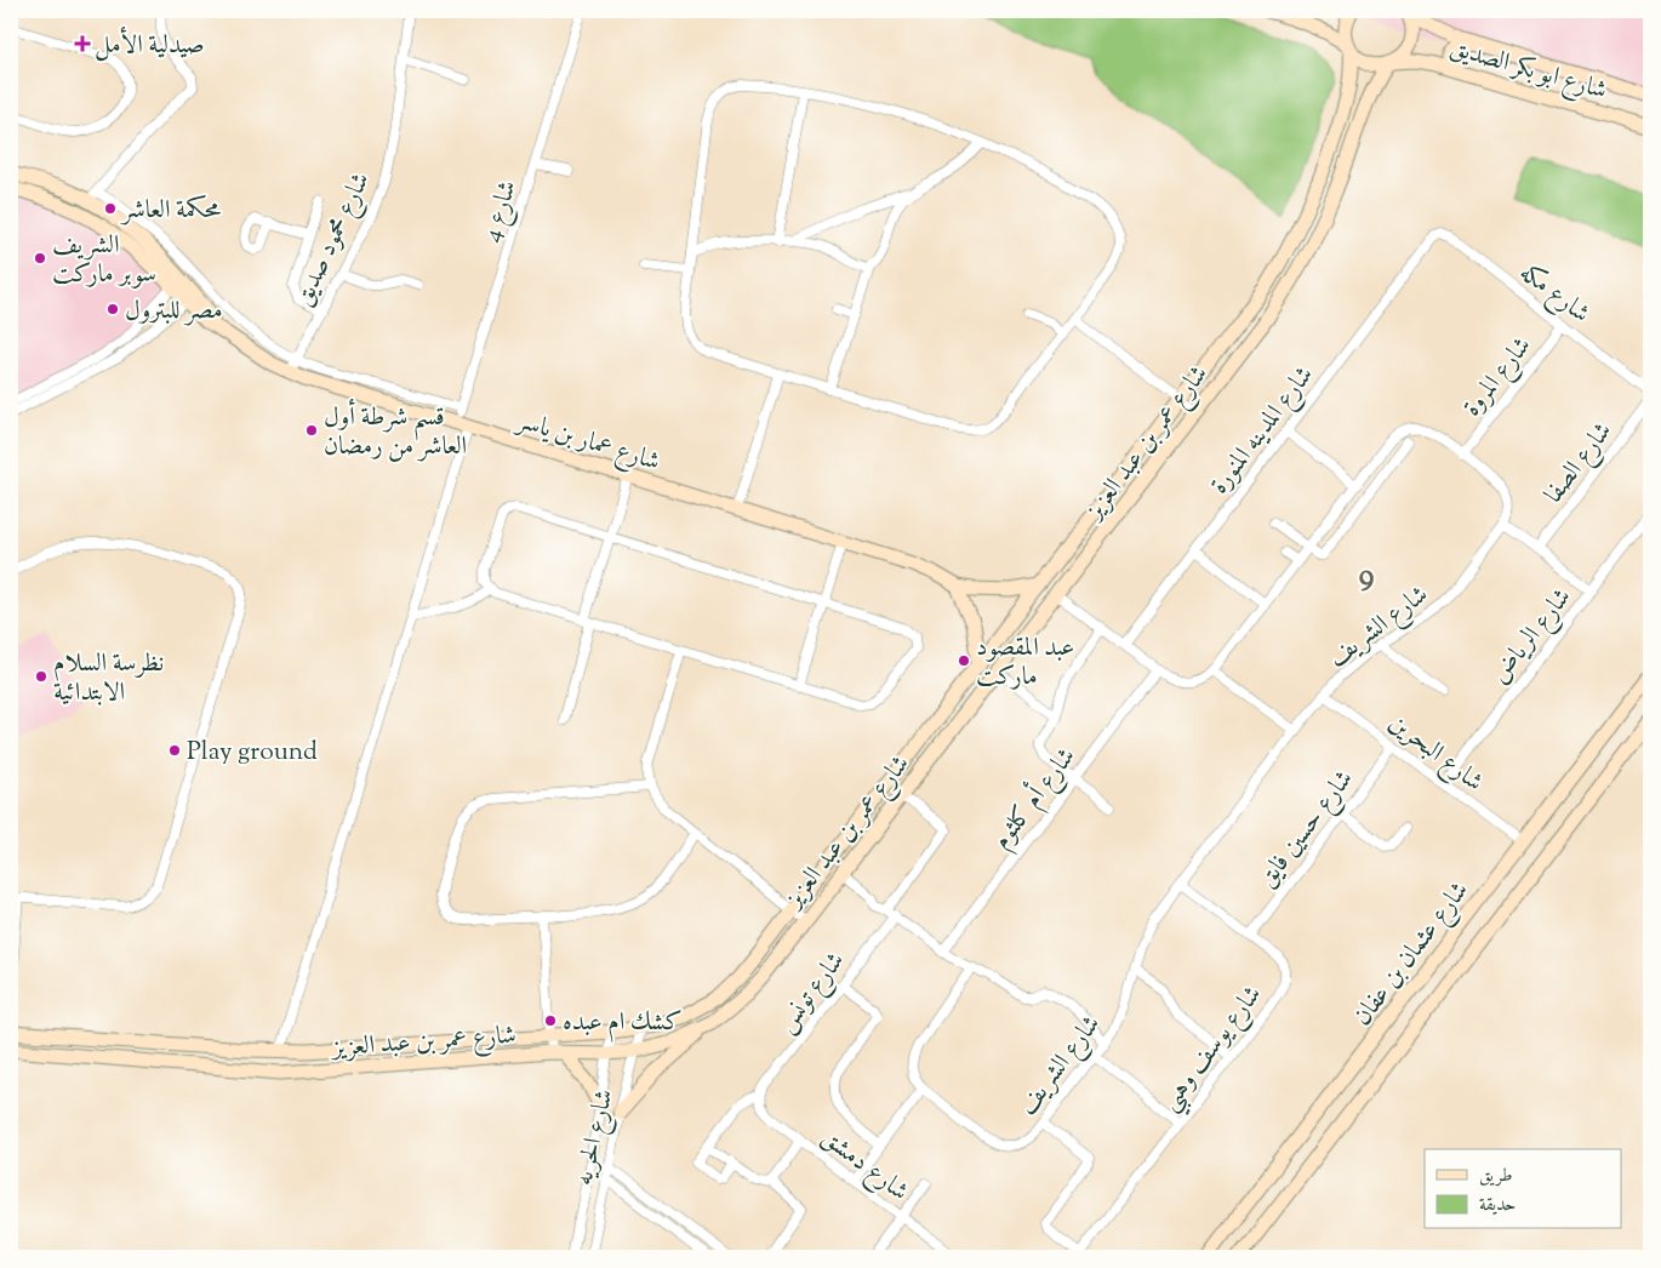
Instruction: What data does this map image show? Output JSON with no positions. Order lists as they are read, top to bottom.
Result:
{
  "streets": {
    "street": [
      "شارع ابو بكر الصديق",
      "شارع 4",
      "شارع محمود صديق",
      "شارع مكه",
      "شارع المروة",
      "شارع المدينه المنورة",
      "شارع عمار بن ياسر",
      "شارع عمر بن عبد العزيز",
      "شارع الصفا",
      "شارع الشريف",
      "شارع الرياض",
      "شارع البحرين",
      "شارع أم كلثوم",
      "شارع حسين فايق",
      "شارع عثمان بن عفان",
      "شارع تونس",
      "شارع يوسف وهبي",
      "شارع الحريه",
      "شارع دمشق"
    ]
  },
  "crossings": [
    ["شارع ابو بكر الصديق", "شارع عمر بن عبد العزيز"],
    ["شارع 4", "شارع عمار بن ياسر"],
    ["شارع 4", "شارع عمر بن عبد العزيز"],
    ["شارع محمود صديق", "شارع عمار بن ياسر"],
    ["شارع مكه", "شارع المروة"],
    ["شارع مكه", "شارع المدينه المنورة"],
    ["شارع عمار بن ياسر", "شارع عمر بن عبد العزيز"],
    ["شارع عمر بن عبد العزيز", "شارع تونس"],
    ["شارع عمر بن عبد العزيز", "شارع الحريه"],
    ["شارع الشريف", "شارع البحرين"],
    ["شارع الشريف", "شارع يوسف وهبي"],
    ["شارع الرياض", "شارع البحرين"],
    ["شارع البحرين", "شارع حسين فايق"],
    ["شارع البحرين", "شارع عثمان بن عفان"],
    ["شارع حسين فايق", "شارع يوسف وهبي"],
    ["شارع تونس", "شارع دمشق"]
  ],
  "districts": ["9"],
  "places": {
    "health": ["صيدلية الأمل"],
    "other": [
      "محكمة العاشر",
      "الشريف سوبر ماركت",
      "مصر للبترول",
      "قسم شرطة أول العاشر من رمضان",
      "عبد المقصود ماركت",
      "نظرسة السلام الابتدائية",
      "Play ground",
      "كشك ام عبده"
    ]
  },
  "legend": ["طريق", "حديقة"]
}
